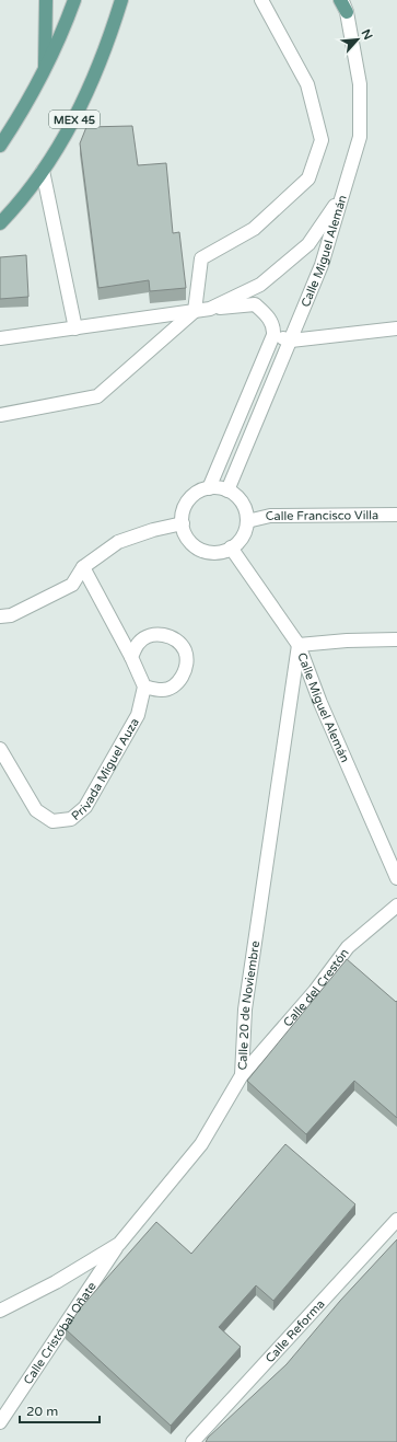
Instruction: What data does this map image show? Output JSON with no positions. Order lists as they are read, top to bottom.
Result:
{
  "streets": {
    "main road": ["MEX 45"],
    "street": [
      "Calle Miguel Alemán",
      "Calle Francisco Villa",
      "Privada Miguel Auza",
      "Calle del Crestón",
      "Calle 20 de Noviembre",
      "Calle Reforma",
      "Calle Cristóbal Oñate"
    ]
  },
  "crossings": [
    ["Calle Miguel Alemán", "Calle Francisco Villa"],
    ["Calle Miguel Alemán", "Calle 20 de Noviembre"],
    ["Calle del Crestón", "Calle 20 de Noviembre"],
    ["Calle 20 de Noviembre", "Calle Cristóbal Oñate"]
  ],
  "scale_bar": "20 m",
  "north": "top right"
}
